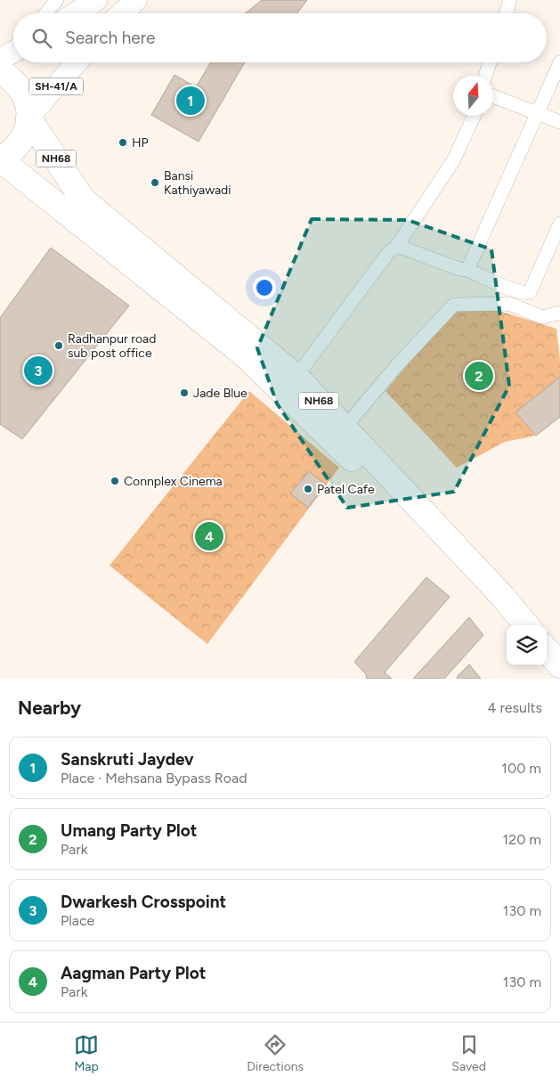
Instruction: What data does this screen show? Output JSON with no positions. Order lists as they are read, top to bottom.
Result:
{
  "streets": {
    "highway": ["NH68"],
    "main road": ["SH-41/A"]
  },
  "crossings": [
    ["SH-41/A", "NH68"]
  ],
  "places": [
    "HP",
    "Bansi Kathiyawadi",
    "Radhanpur road sub post office",
    "Jade Blue",
    "Connplex Cinema",
    "Patel Cafe"
  ],
  "north": "top",
  "page": {
    "search": "Search here",
    "pins": [
      "1",
      "3",
      "2",
      "4"
    ],
    "heading": ["Nearby", "4 results"],
    "list": [
      {
        "mark": "1",
        "name": "Sanskruti Jaydev",
        "note": "Place · Mehsana Bypass Road",
        "value": "100 m"
      },
      {
        "mark": "2",
        "name": "Umang Party Plot",
        "note": "Park",
        "value": "120 m"
      },
      {
        "mark": "3",
        "name": "Dwarkesh Crosspoint",
        "note": "Place",
        "value": "130 m"
      },
      {
        "mark": "4",
        "name": "Aagman Party Plot",
        "note": "Park",
        "value": "130 m"
      }
    ],
    "nav": ["Map", "Directions", "Saved"]
  }
}
